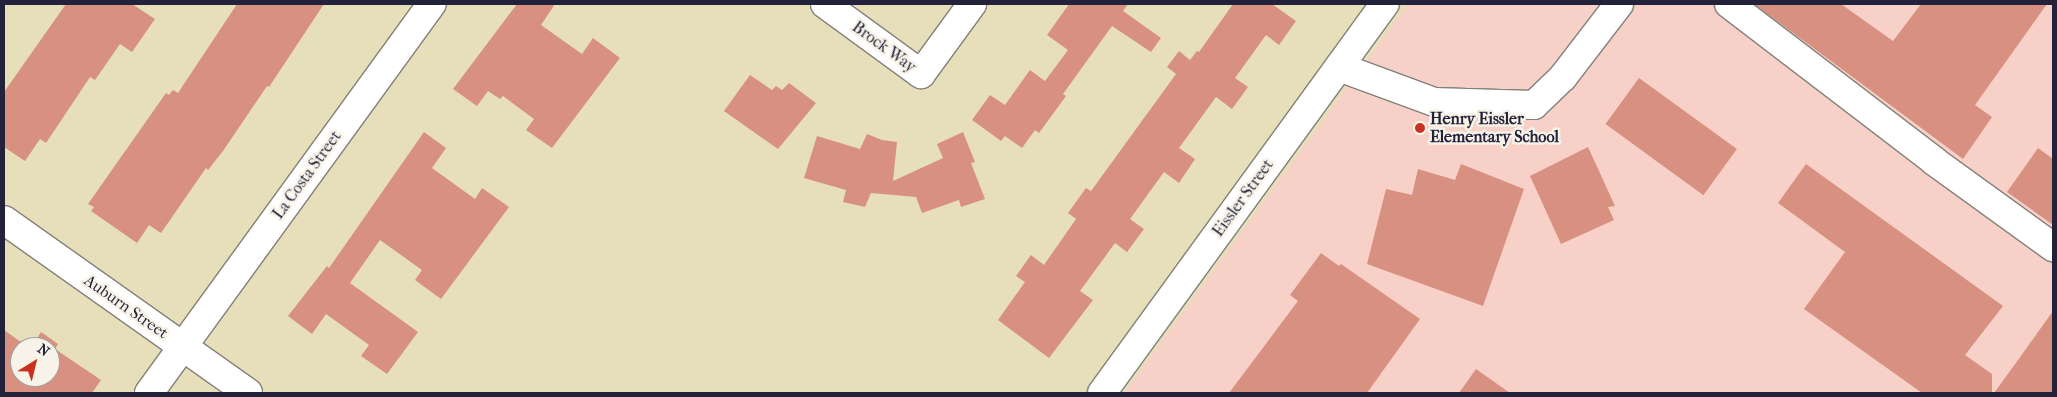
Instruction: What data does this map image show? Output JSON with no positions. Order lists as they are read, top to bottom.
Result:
{
  "streets": {
    "street": [
      "Brock Way",
      "La Costa Street",
      "Eissler Street",
      "Auburn Street"
    ]
  },
  "crossings": [
    ["La Costa Street", "Auburn Street"]
  ],
  "places": ["Henry Eissler Elementary School"],
  "north": "top right"
}
